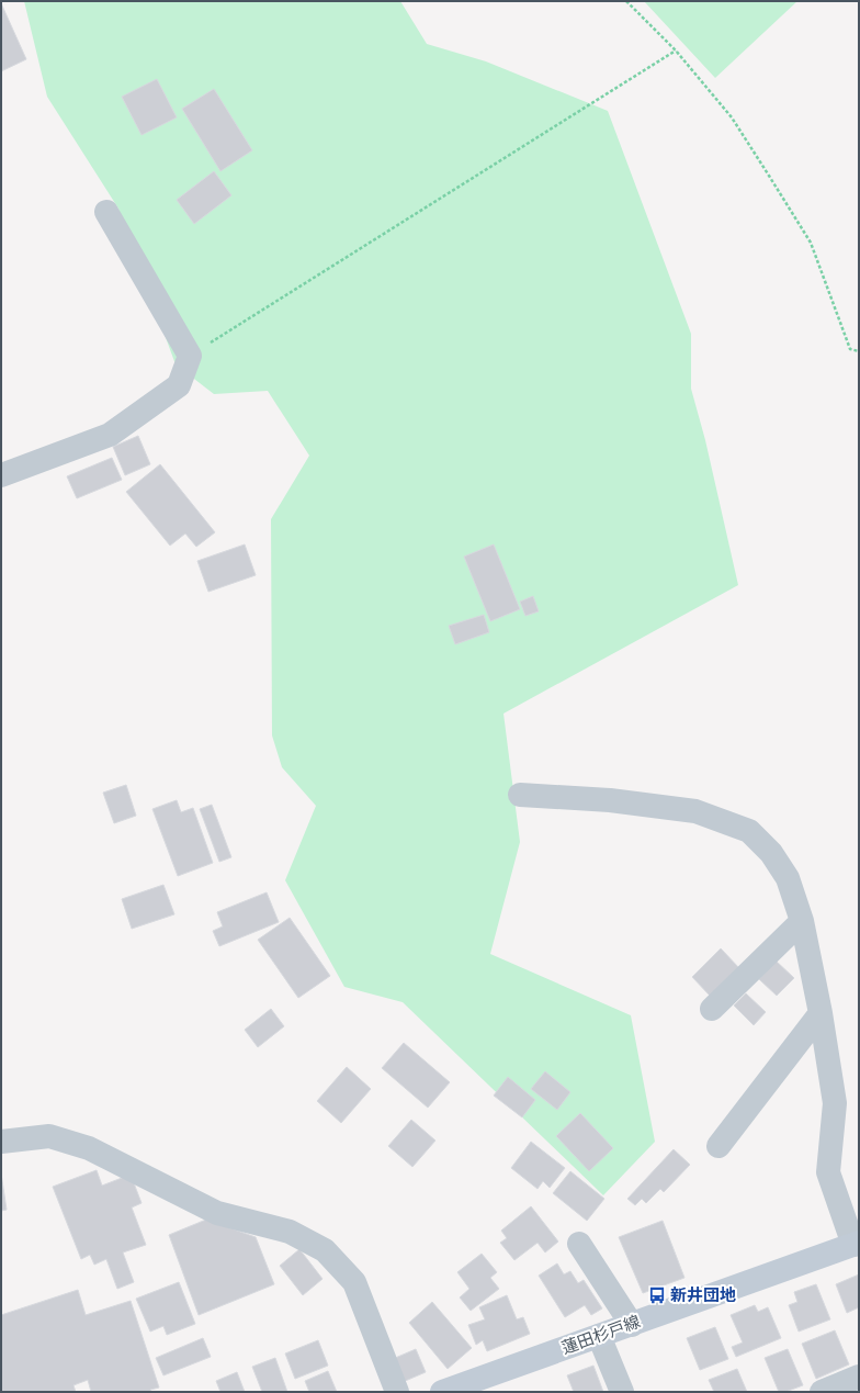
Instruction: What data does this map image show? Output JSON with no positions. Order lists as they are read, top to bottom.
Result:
{
  "streets": {
    "main road": ["蓮田杉戸線"]
  },
  "places": {
    "bus stop": ["新井団地"]
  }
}
